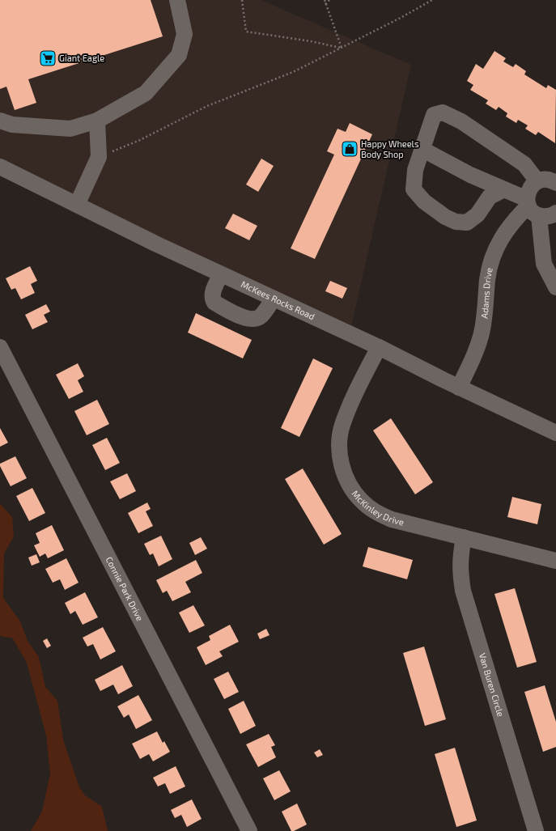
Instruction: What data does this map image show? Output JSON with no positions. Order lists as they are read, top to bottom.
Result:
{
  "streets": {
    "street": [
      "Adams Drive",
      "McKees Rocks Road",
      "McKinley Drive",
      "Connie Park Drive",
      "Van Buren Circle"
    ]
  },
  "crossings": [
    ["Adams Drive", "McKees Rocks Road"],
    ["McKees Rocks Road", "McKinley Drive"],
    ["McKinley Drive", "Van Buren Circle"]
  ],
  "places": {
    "supermarket": ["Giant Eagle"],
    "shop": ["Happy Wheels Body Shop"]
  }
}
